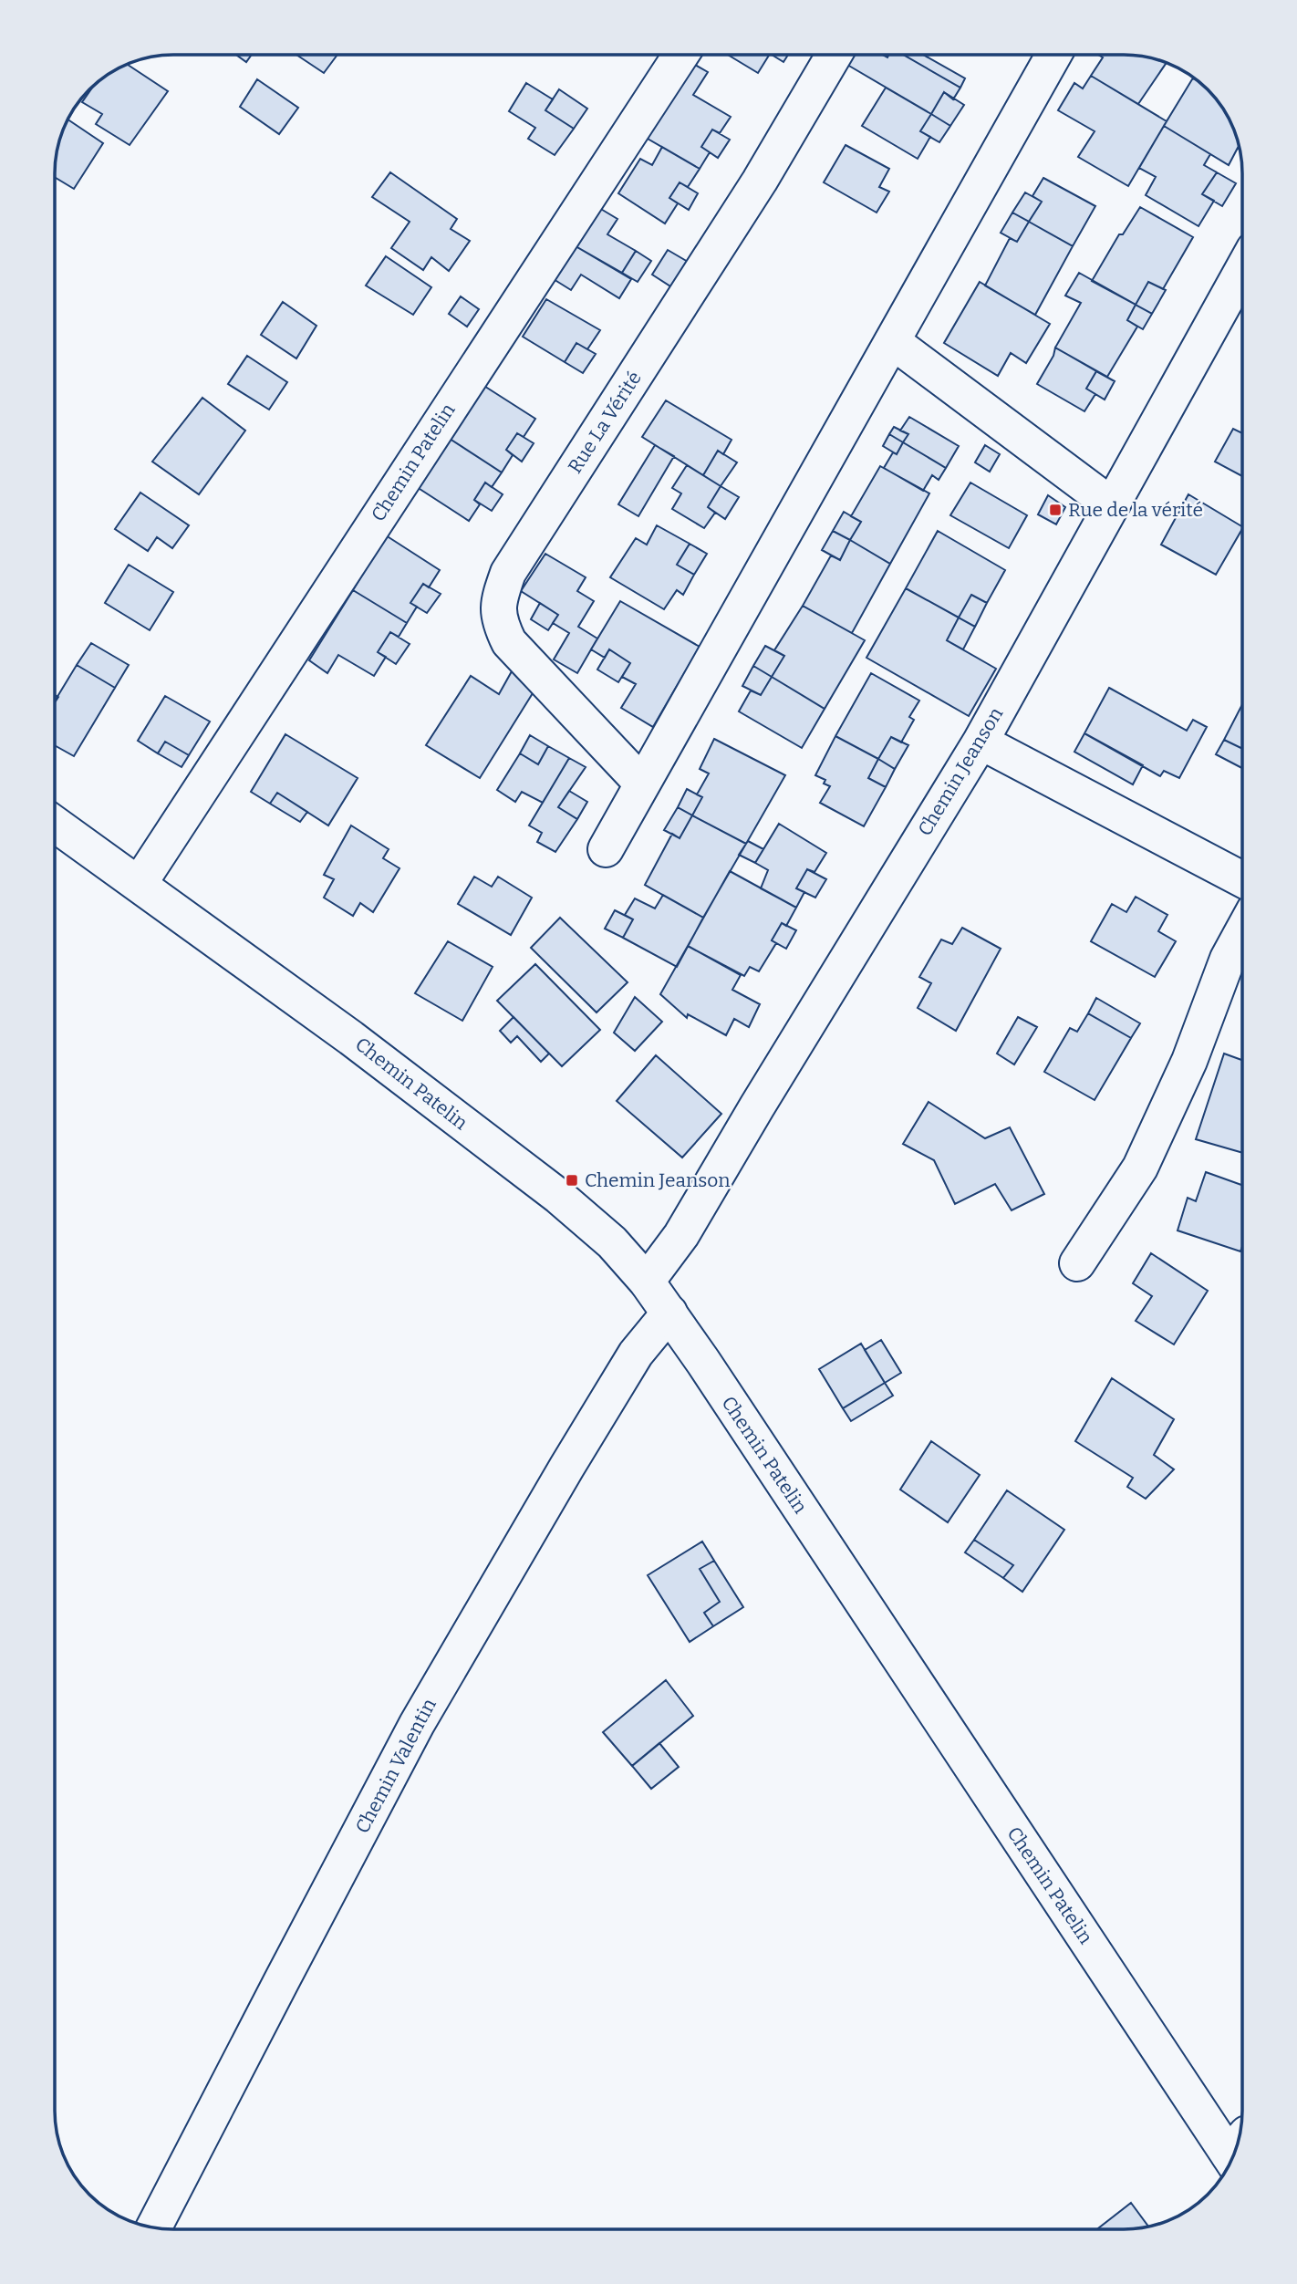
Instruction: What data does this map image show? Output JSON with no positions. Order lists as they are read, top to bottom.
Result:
{
  "streets": {
    "street": [
      "Rue La Vérité",
      "Chemin Patelin",
      "Chemin Jeanson",
      "Chemin Valentin"
    ]
  },
  "crossings": [
    ["Chemin Patelin", "Chemin Jeanson"],
    ["Chemin Patelin", "Chemin Valentin"]
  ],
  "places": {
    "transit": ["Rue de la vérité", "Chemin Jeanson"]
  }
}
